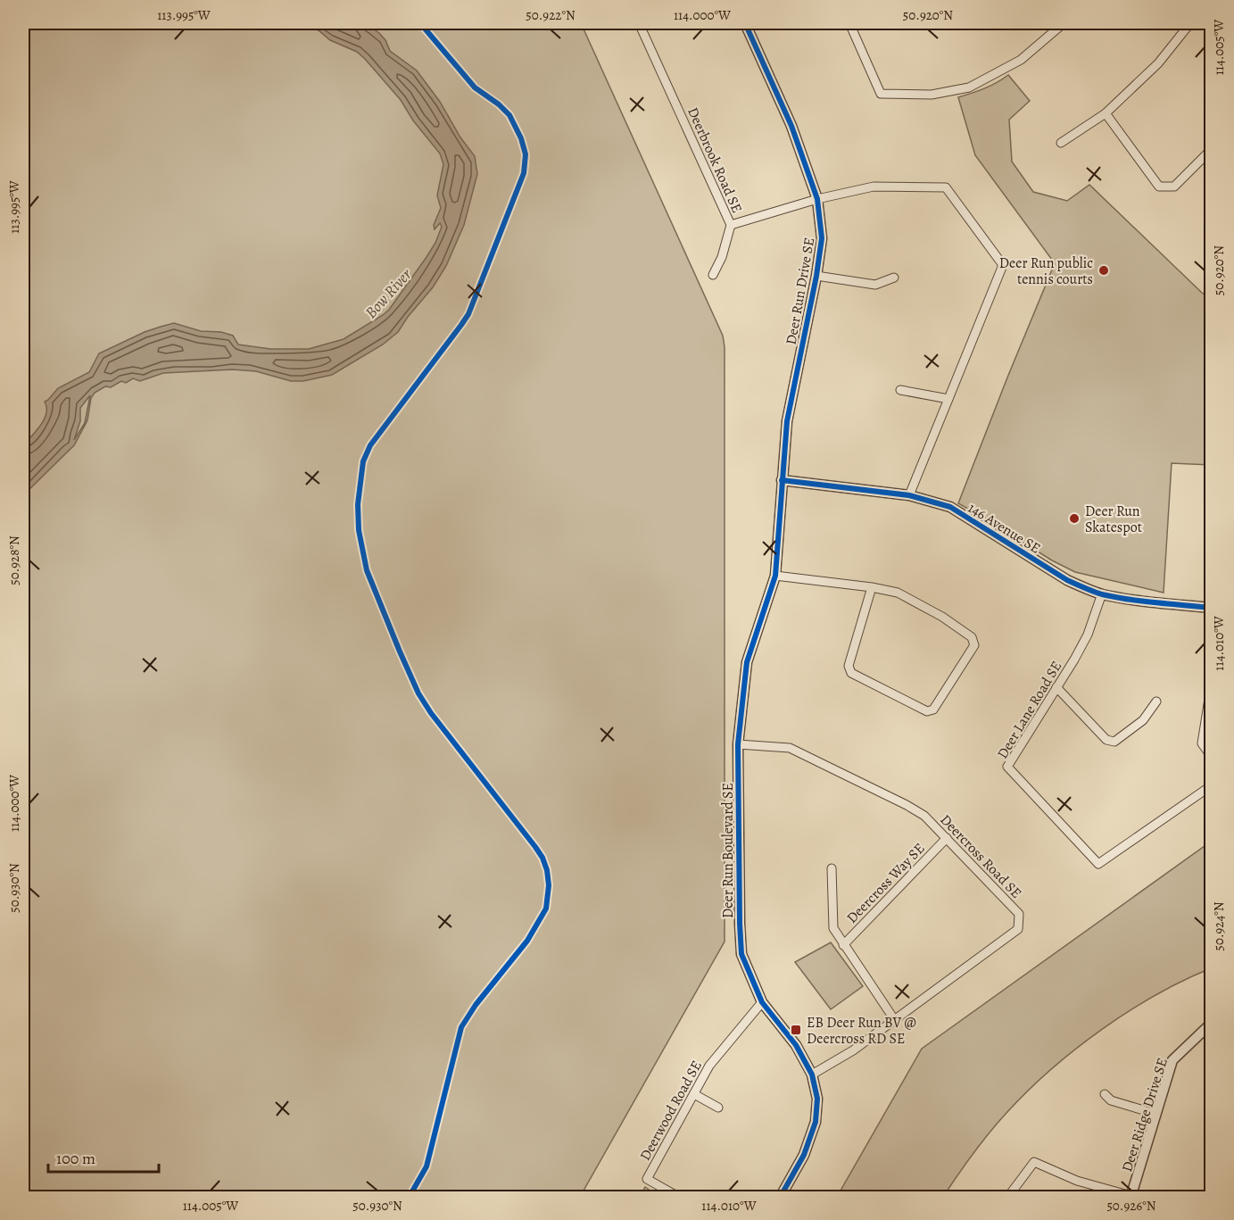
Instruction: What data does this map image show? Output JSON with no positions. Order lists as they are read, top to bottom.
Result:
{
  "streets": {
    "street": [
      "Deerbrook Road SE",
      "Deer Run Drive SE",
      "146 Avenue SE",
      "Deer Lane Road SE",
      "Deer Run Boulevard SE",
      "Deercross Road SE",
      "Deercross Way SE",
      "Deerwood Road SE",
      "Deer Ridge Drive SE"
    ]
  },
  "crossings": [
    ["Deerbrook Road SE", "Deer Run Drive SE"],
    ["Deer Run Drive SE", "146 Avenue SE"],
    ["Deer Run Drive SE", "Deer Run Boulevard SE"],
    ["146 Avenue SE", "Deer Lane Road SE"],
    ["146 Avenue SE", "Deer Run Boulevard SE"],
    ["Deer Run Boulevard SE", "Deercross Road SE"],
    ["Deer Run Boulevard SE", "Deerwood Road SE"],
    ["Deercross Road SE", "Deercross Way SE"]
  ],
  "water": ["Bow River"],
  "places": {
    "other": ["Deer Run public tennis courts", "Deer Run Skatespot"],
    "transit": ["EB Deer Run BV @ Deercross RD SE"]
  },
  "scale_bar": "100 m",
  "coordinates": [
    "113.995°W",
    "50.922°N",
    "114.000°W",
    "50.920°N",
    "114.005°W",
    "50.928°N",
    "114.010°W",
    "50.930°N",
    "50.924°N",
    "50.926°N"
  ]
}
